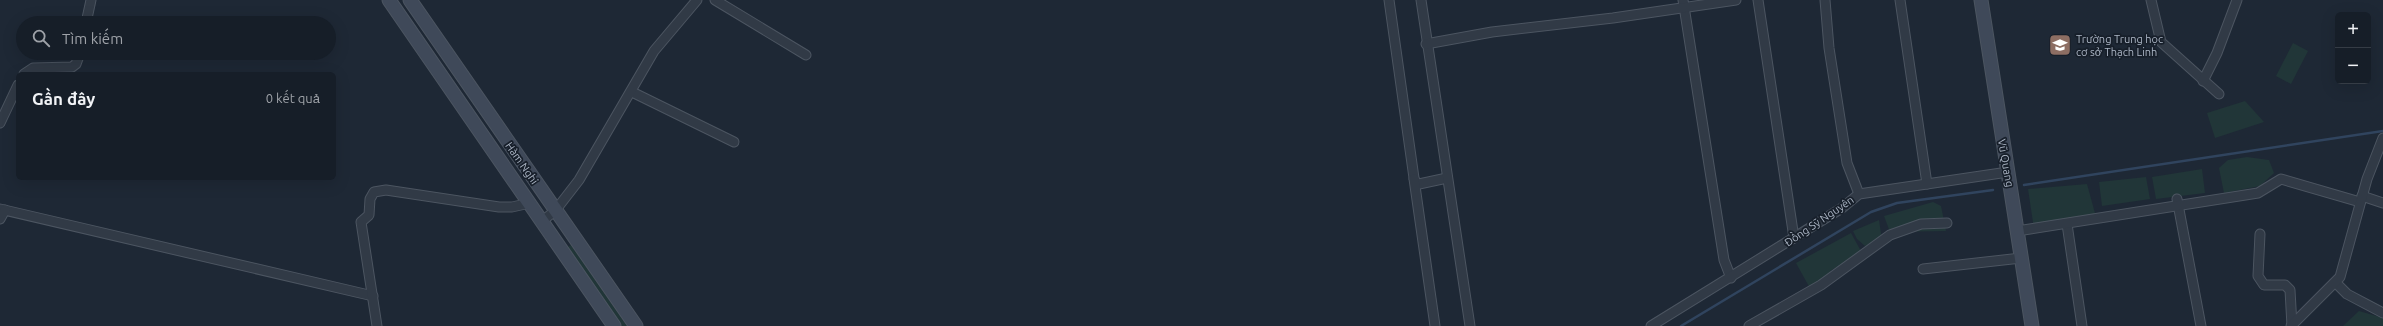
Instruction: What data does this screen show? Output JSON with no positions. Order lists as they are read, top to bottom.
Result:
{
  "streets": {
    "main road": ["Hàm Nghi", "Vũ Quang"],
    "street": ["Đồng Sỹ Nguyên"]
  },
  "crossings": [
    ["Vũ Quang", "Đồng Sỹ Nguyên"]
  ],
  "places": {
    "school or university": ["Trường Trung học cơ sở Thạch Linh"]
  },
  "page": {
    "map_buttons": ["+", "−"],
    "search": "Tìm kiếm",
    "heading": ["Gần đây", "0 kết quả"]
  }
}
